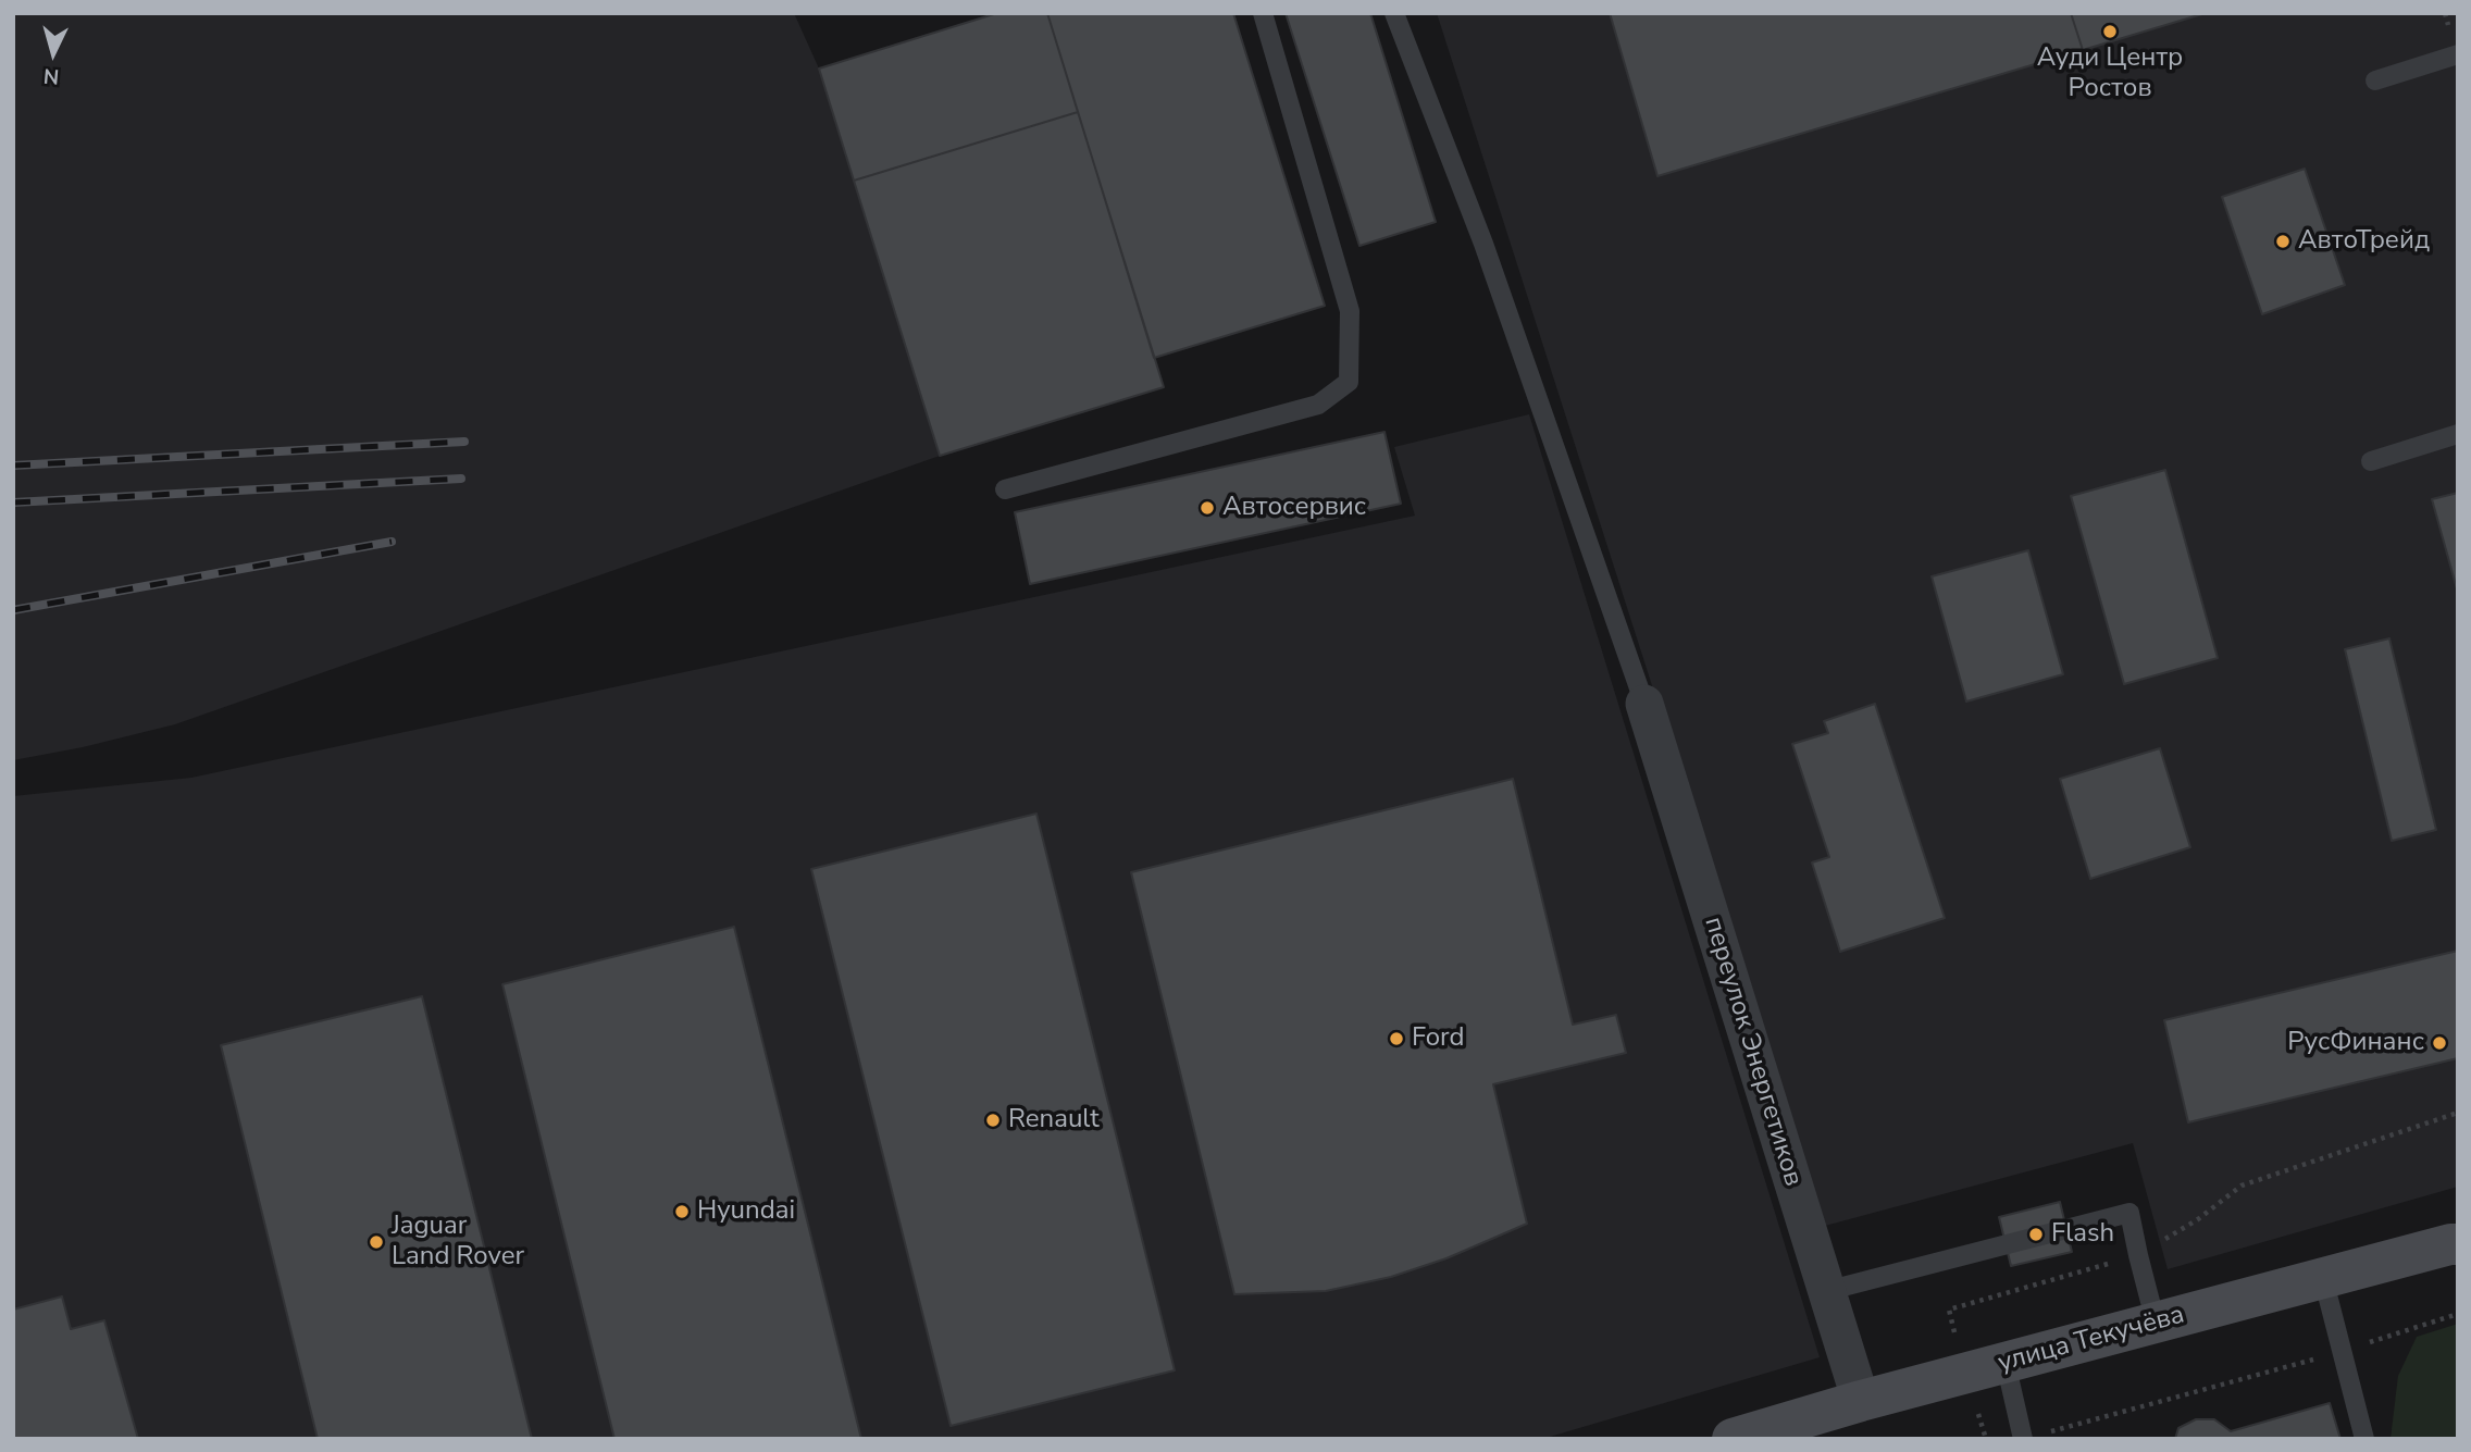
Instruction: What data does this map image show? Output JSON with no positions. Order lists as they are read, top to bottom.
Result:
{
  "streets": {
    "main road": ["улица Текучёва"],
    "street": ["переулок Энергетиков"]
  },
  "crossings": [
    ["переулок Энергетиков", "улица Текучёва"]
  ],
  "places": [
    "Ауди Центр Ростов",
    "АвтоТрейд",
    "Автосервис",
    "Ford",
    "РусФинанс",
    "Renault",
    "Hyundai",
    "Flash",
    "Jaguar Land Rover"
  ],
  "north": "bottom"
}
